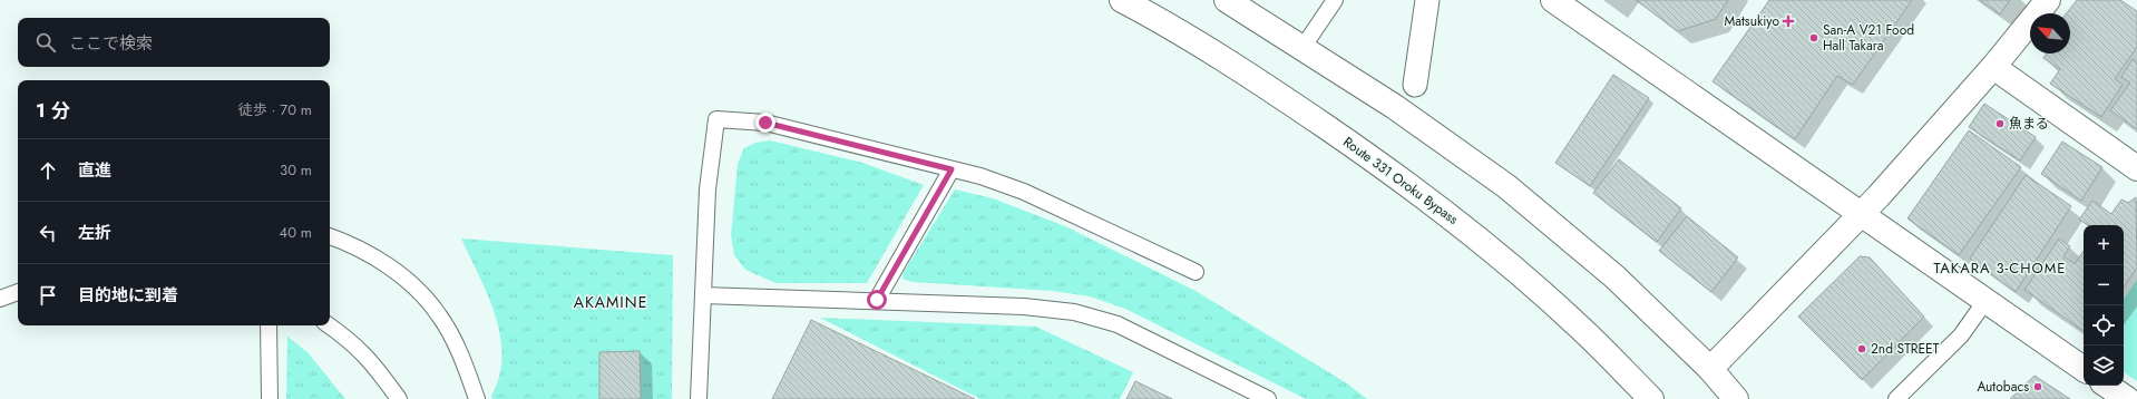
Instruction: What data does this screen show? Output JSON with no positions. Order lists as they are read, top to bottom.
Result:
{
  "streets": {
    "main road": ["Route 331 Oroku Bypass"]
  },
  "districts": ["TAKARA 3-CHOME", "AKAMINE"],
  "places": {
    "health": ["Matsukiyo"],
    "other": [
      "San-A V21 Food Hall Takara",
      "魚まる",
      "2nd STREET",
      "Autobacs"
    ]
  },
  "north": "top left",
  "page": {
    "search": "ここで検索",
    "heading": ["1 分", "徒歩 · 70 m"],
    "list": [
      ["直進", "30 m"],
      ["左折", "40 m"],
      "目的地に到着"
    ],
    "map_buttons": ["+", "−"]
  }
}
